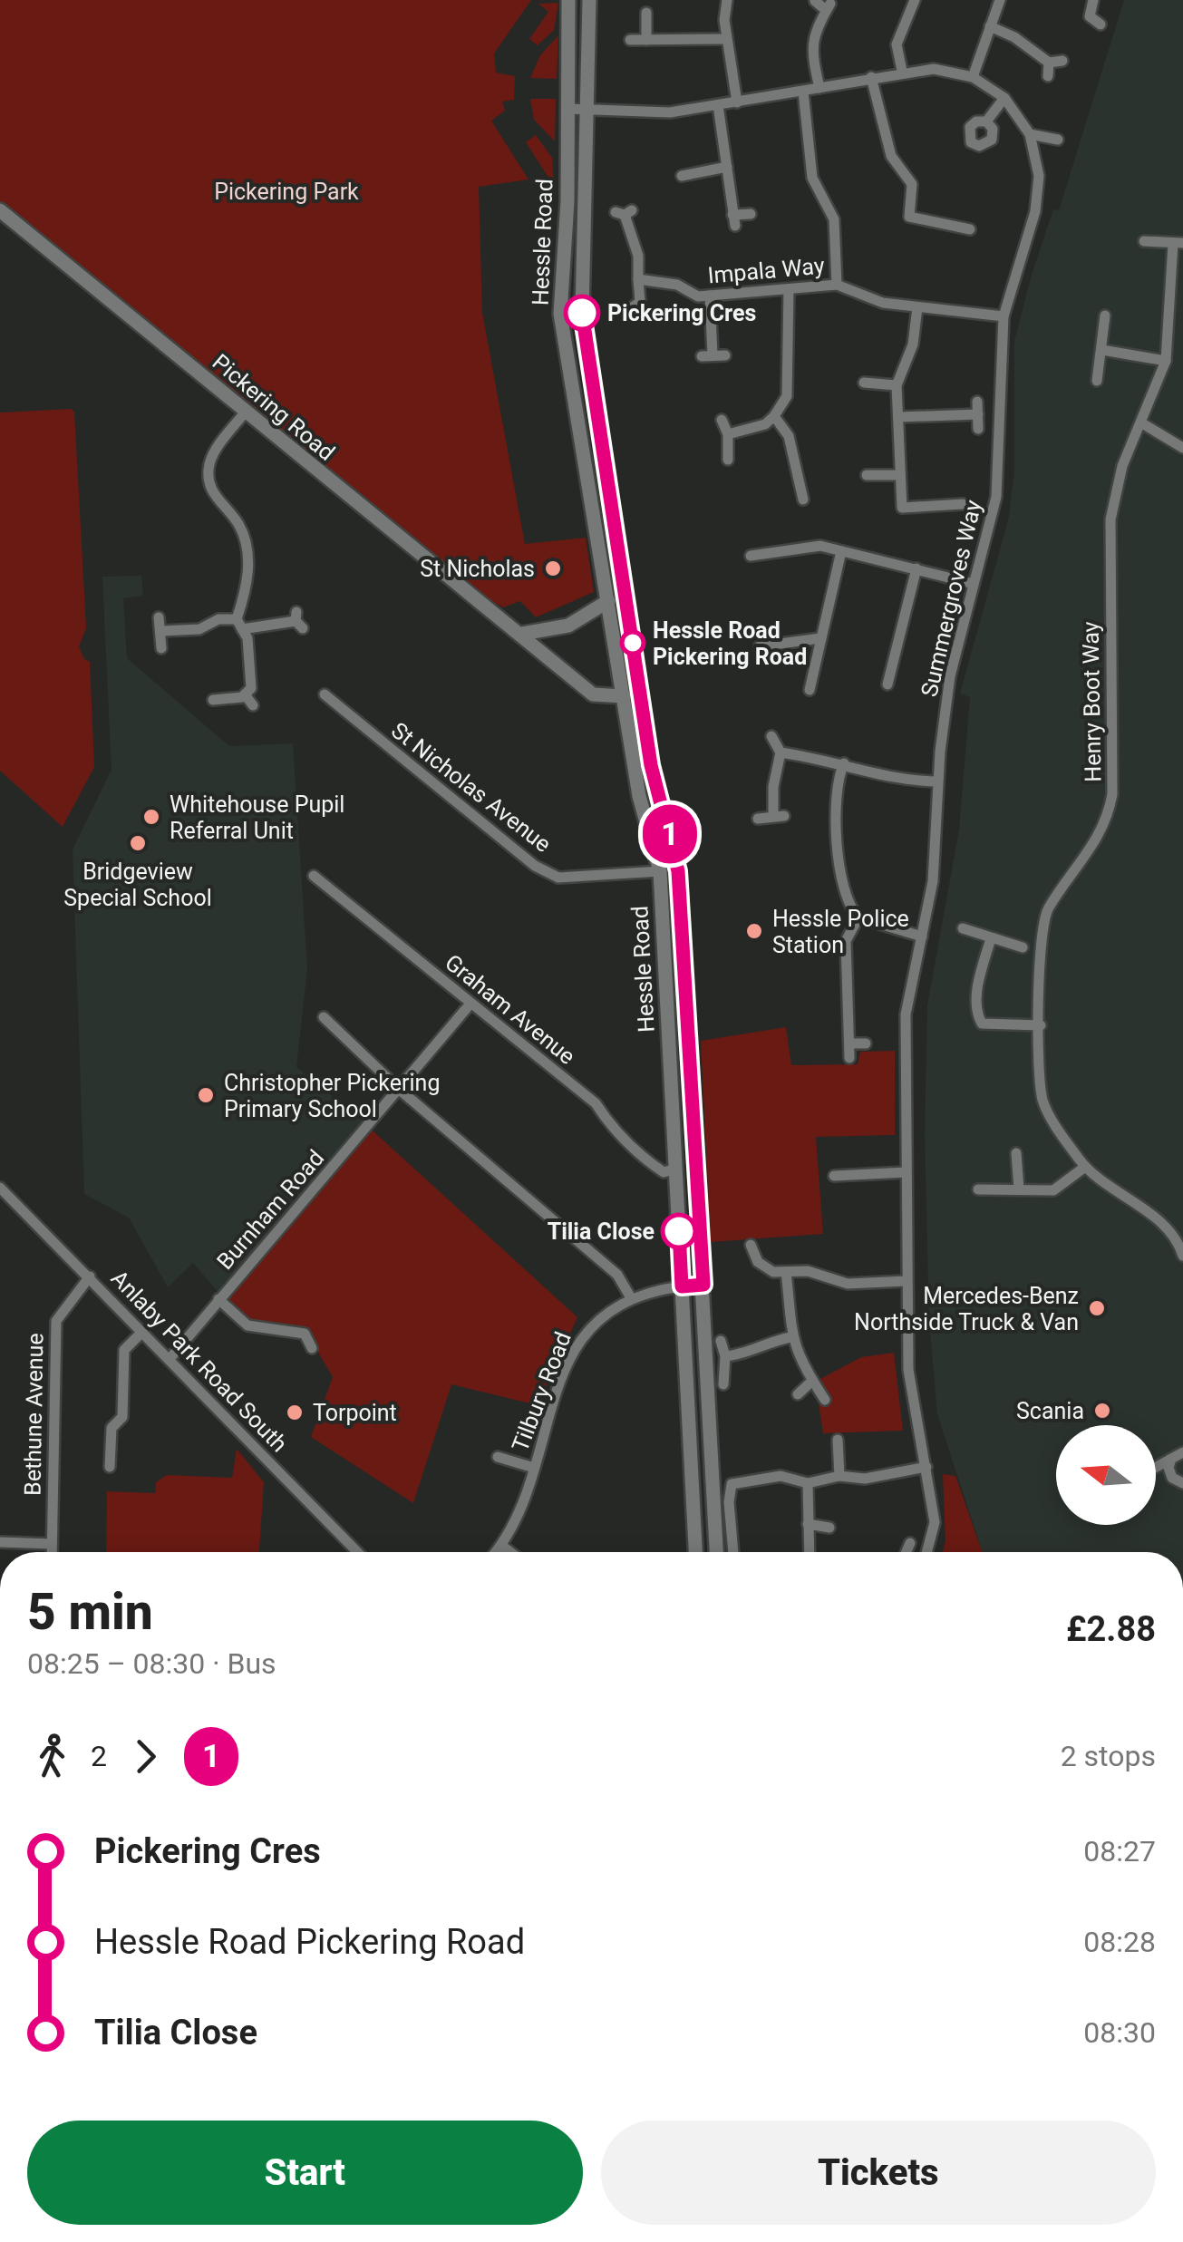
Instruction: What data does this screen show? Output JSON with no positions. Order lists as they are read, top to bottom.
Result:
{
  "streets": {
    "street": [
      "Hessle Road",
      "Impala Way",
      "Pickering Road",
      "Summergroves Way",
      "Henry Boot Way",
      "St Nicholas Avenue",
      "Graham Avenue",
      "Burnham Road",
      "Anlaby Park Road South",
      "Tilbury Road",
      "Bethune Avenue"
    ]
  },
  "crossings": [
    ["Hessle Road", "Pickering Road"],
    ["Hessle Road", "Summergroves Way"],
    ["Hessle Road", "St Nicholas Avenue"],
    ["Hessle Road", "Graham Avenue"],
    ["Hessle Road", "Tilbury Road"],
    ["Impala Way", "Summergroves Way"],
    ["Graham Avenue", "Burnham Road"],
    ["Burnham Road", "Anlaby Park Road South"],
    ["Anlaby Park Road South", "Bethune Avenue"]
  ],
  "parks": ["Pickering Park"],
  "places": [
    "Pickering Cres",
    "St Nicholas",
    "Hessle Road Pickering Road",
    "Whitehouse Pupil Referral Unit",
    "Bridgeview Special School",
    "Hessle Police Station",
    "Christopher Pickering Primary School",
    "Tilia Close",
    "Mercedes-Benz Northside Truck & Van",
    "Scania",
    "Torpoint"
  ],
  "lines": ["bus line 1"],
  "north": "left",
  "page": {
    "on_map": "1",
    "heading": ["5 min", "08:25 – 08:30 · Bus", "£2.88"],
    "legs": ["2", "1", "2 stops"],
    "list": [
      {
        "name": "Pickering Cres",
        "value": "08:27"
      },
      {
        "name": "Hessle Road Pickering Road",
        "value": "08:28"
      },
      {
        "name": "Tilia Close",
        "value": "08:30"
      }
    ],
    "buttons": ["Start", "Tickets"]
  }
}
